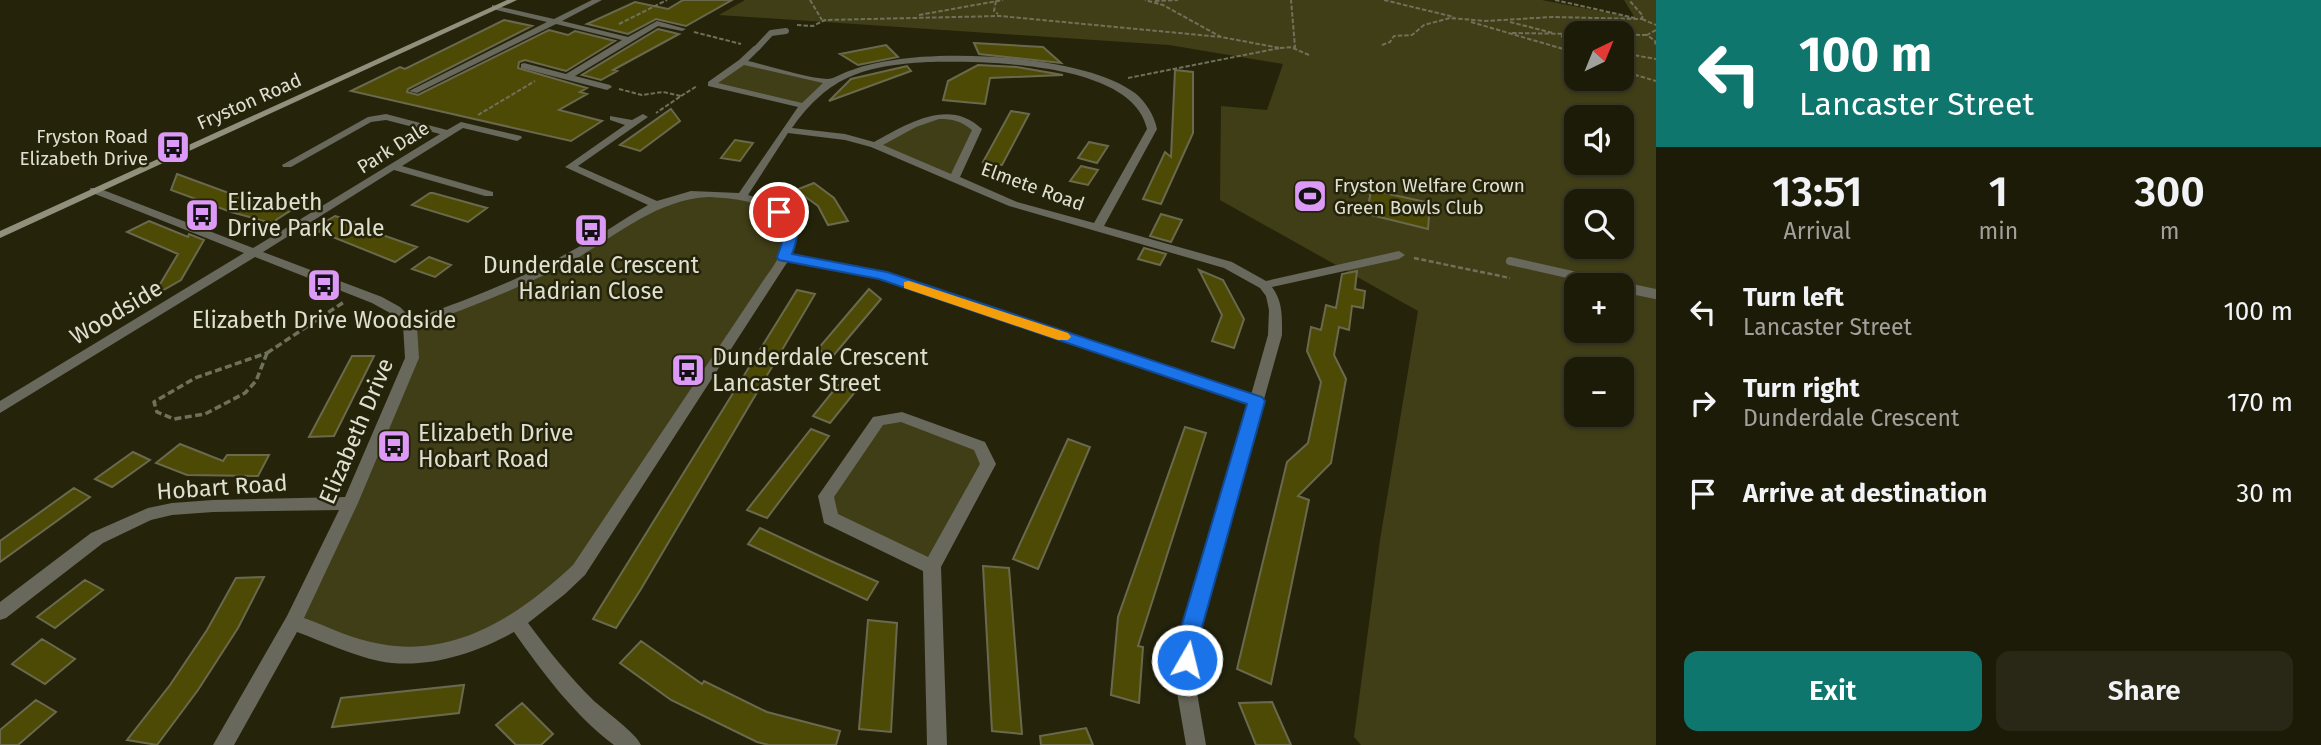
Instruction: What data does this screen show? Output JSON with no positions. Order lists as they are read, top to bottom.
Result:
{
  "streets": {
    "street": [
      "Fryston Road",
      "Park Dale",
      "Elmete Road",
      "Woodside",
      "Elizabeth Drive",
      "Hobart Road"
    ]
  },
  "crossings": [
    ["Park Dale", "Woodside"],
    ["Elizabeth Drive", "Hobart Road"]
  ],
  "places": {
    "bus stop": [
      "Fryston Road Elizabeth Drive",
      "Elizabeth Drive Park Dale",
      "Dunderdale Crescent Hadrian Close",
      "Elizabeth Drive Woodside",
      "Dunderdale Crescent Lancaster Street",
      "Elizabeth Drive Hobart Road"
    ],
    "sports": ["Fryston Welfare Crown Green Bowls Club"]
  },
  "north": "top right",
  "page": {
    "turn": ["100 m", "Lancaster Street"],
    "map_buttons": ["+", "−"],
    "eta": [
      "13:51",
      "Arrival",
      "1",
      "min",
      "300",
      "m"
    ],
    "list": [
      {
        "name": "Turn left",
        "note": "Lancaster Street",
        "value": "100 m"
      },
      {
        "name": "Turn right",
        "note": "Dunderdale Crescent",
        "value": "170 m"
      },
      {
        "name": "Arrive at destination",
        "value": "30 m"
      }
    ],
    "buttons": ["Exit", "Share"]
  }
}
